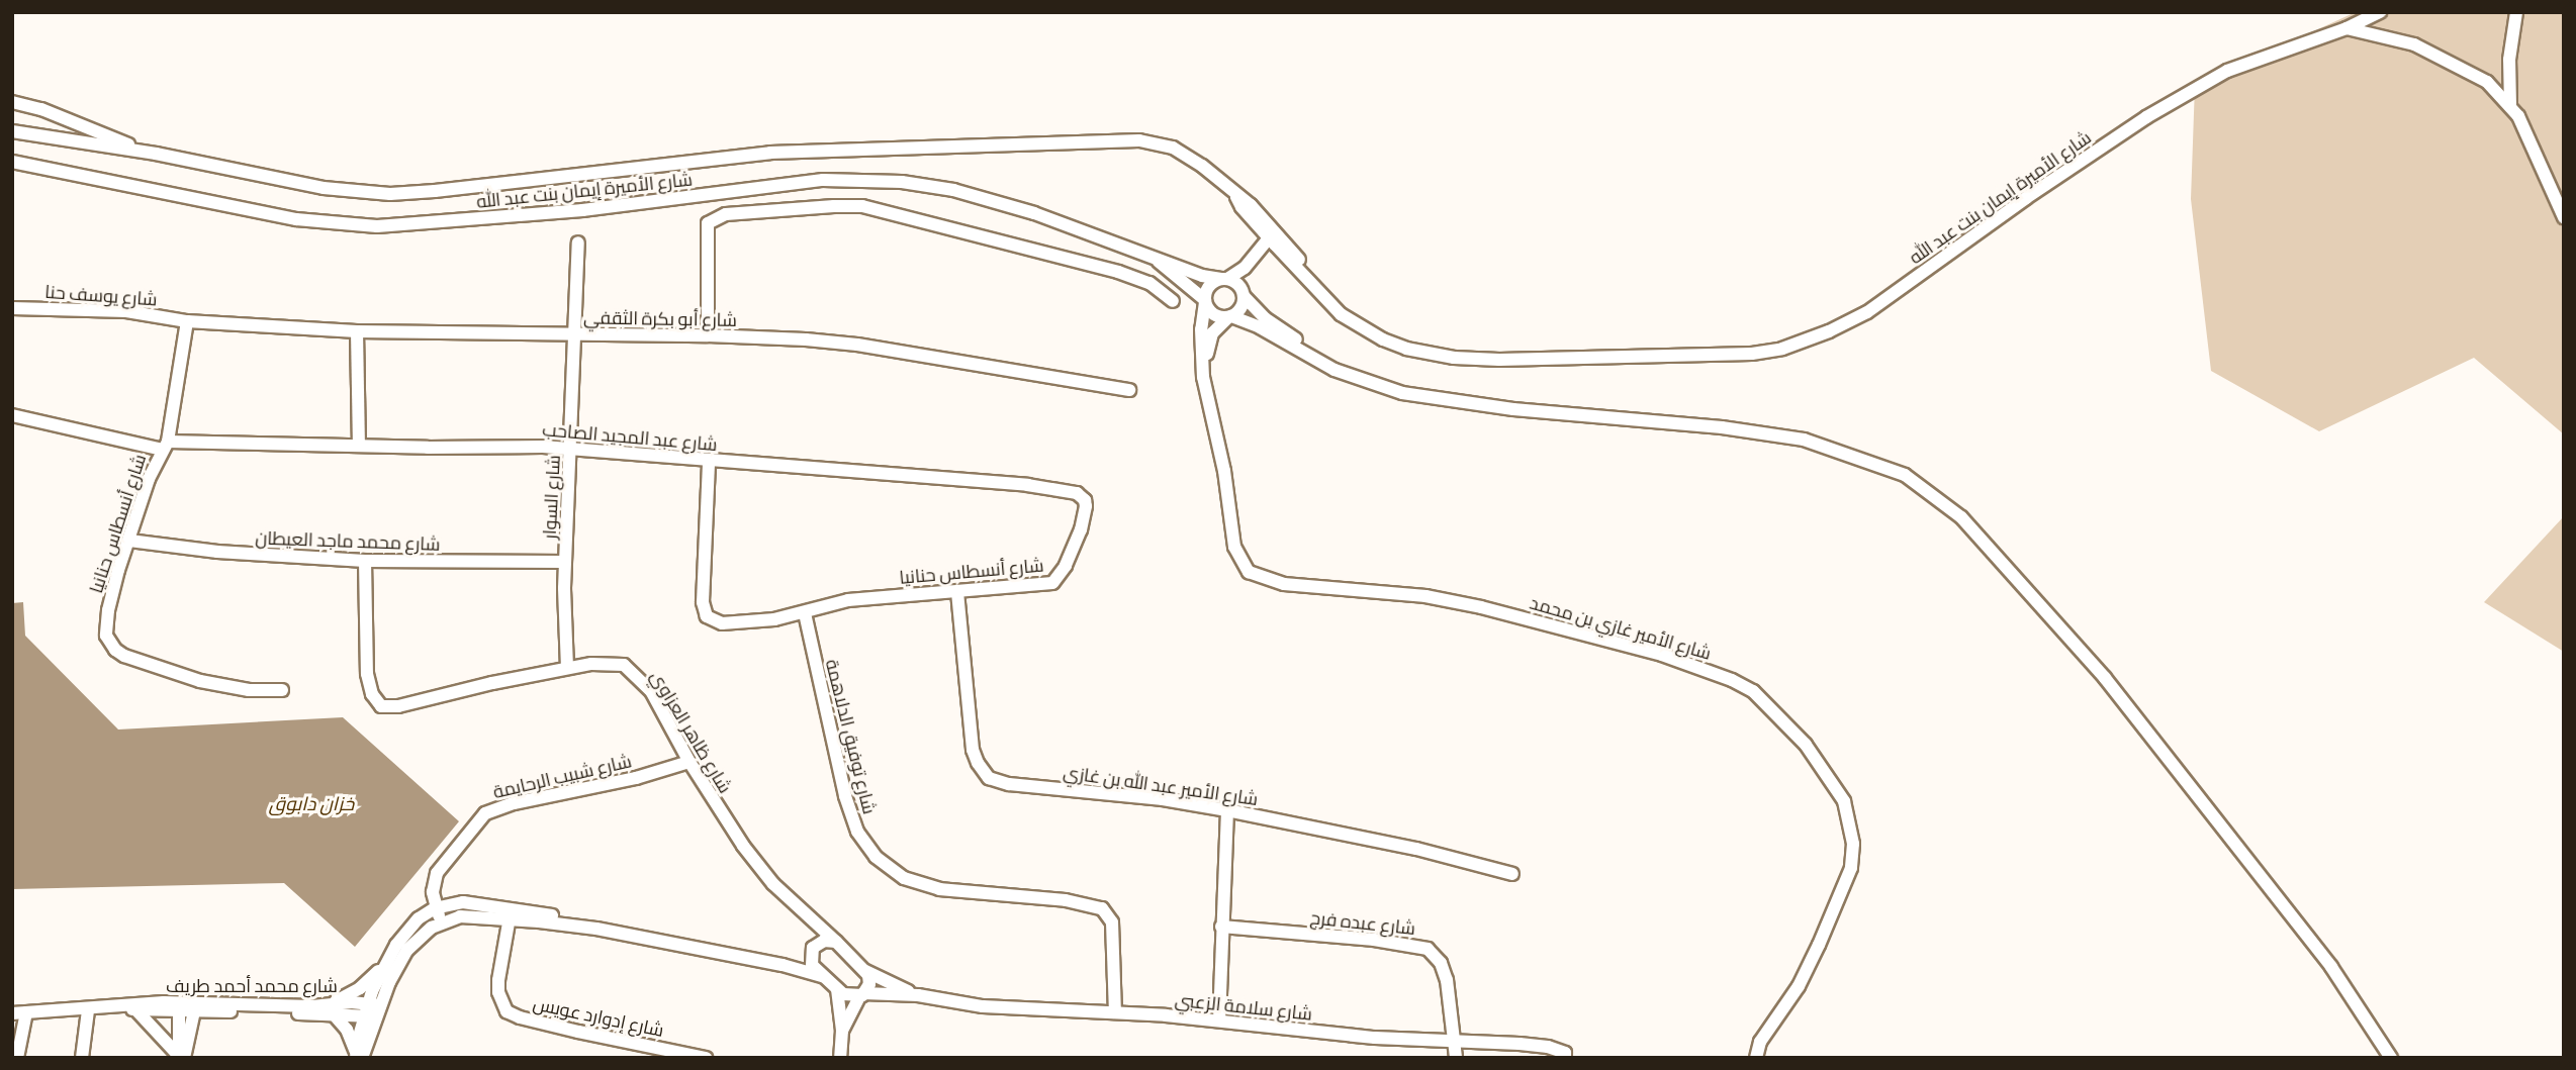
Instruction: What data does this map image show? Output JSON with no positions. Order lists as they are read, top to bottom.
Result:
{
  "streets": {
    "street": [
      "شارع الأميرة إيمان بنت عبد الله",
      "شارع يوسف حنا",
      "شارع أبو بكرة الثقفي",
      "شارع عبد المجيد الصاحب",
      "شارع السوار",
      "شارع أنسطاس حنانيا",
      "شارع محمد ماجد العيطان",
      "شارع الأمير غازي بن محمد",
      "شارع ظاهر العزاوي",
      "شارع توفيق الدلاهمة",
      "شارع شبيب الرحايمة",
      "شارع الأمير عبد الله بن غازي",
      "شارع عبده فرج",
      "شارع محمد أحمد طريف",
      "شارع سلامة الزعبي",
      "شارع إدوارد عويس"
    ]
  },
  "crossings": [
    ["شارع يوسف حنا", "شارع أبو بكرة الثقفي"],
    ["شارع يوسف حنا", "شارع أنسطاس حنانيا"],
    ["شارع أبو بكرة الثقفي", "شارع السوار"],
    ["شارع أبو بكرة الثقفي", "شارع أنسطاس حنانيا"],
    ["شارع عبد المجيد الصاحب", "شارع السوار"],
    ["شارع عبد المجيد الصاحب", "شارع أنسطاس حنانيا"],
    ["شارع السوار", "شارع محمد ماجد العيطان"],
    ["شارع السوار", "شارع ظاهر العزاوي"],
    ["شارع أنسطاس حنانيا", "شارع محمد ماجد العيطان"],
    ["شارع أنسطاس حنانيا", "شارع توفيق الدلاهمة"],
    ["شارع أنسطاس حنانيا", "شارع الأمير عبد الله بن غازي"],
    ["شارع محمد ماجد العيطان", "شارع ظاهر العزاوي"],
    ["شارع ظاهر العزاوي", "شارع شبيب الرحايمة"],
    ["شارع ظاهر العزاوي", "شارع سلامة الزعبي"],
    ["شارع توفيق الدلاهمة", "شارع سلامة الزعبي"],
    ["شارع عبده فرج", "شارع سلامة الزعبي"]
  ],
  "water": ["خزان دابوق"]
}
